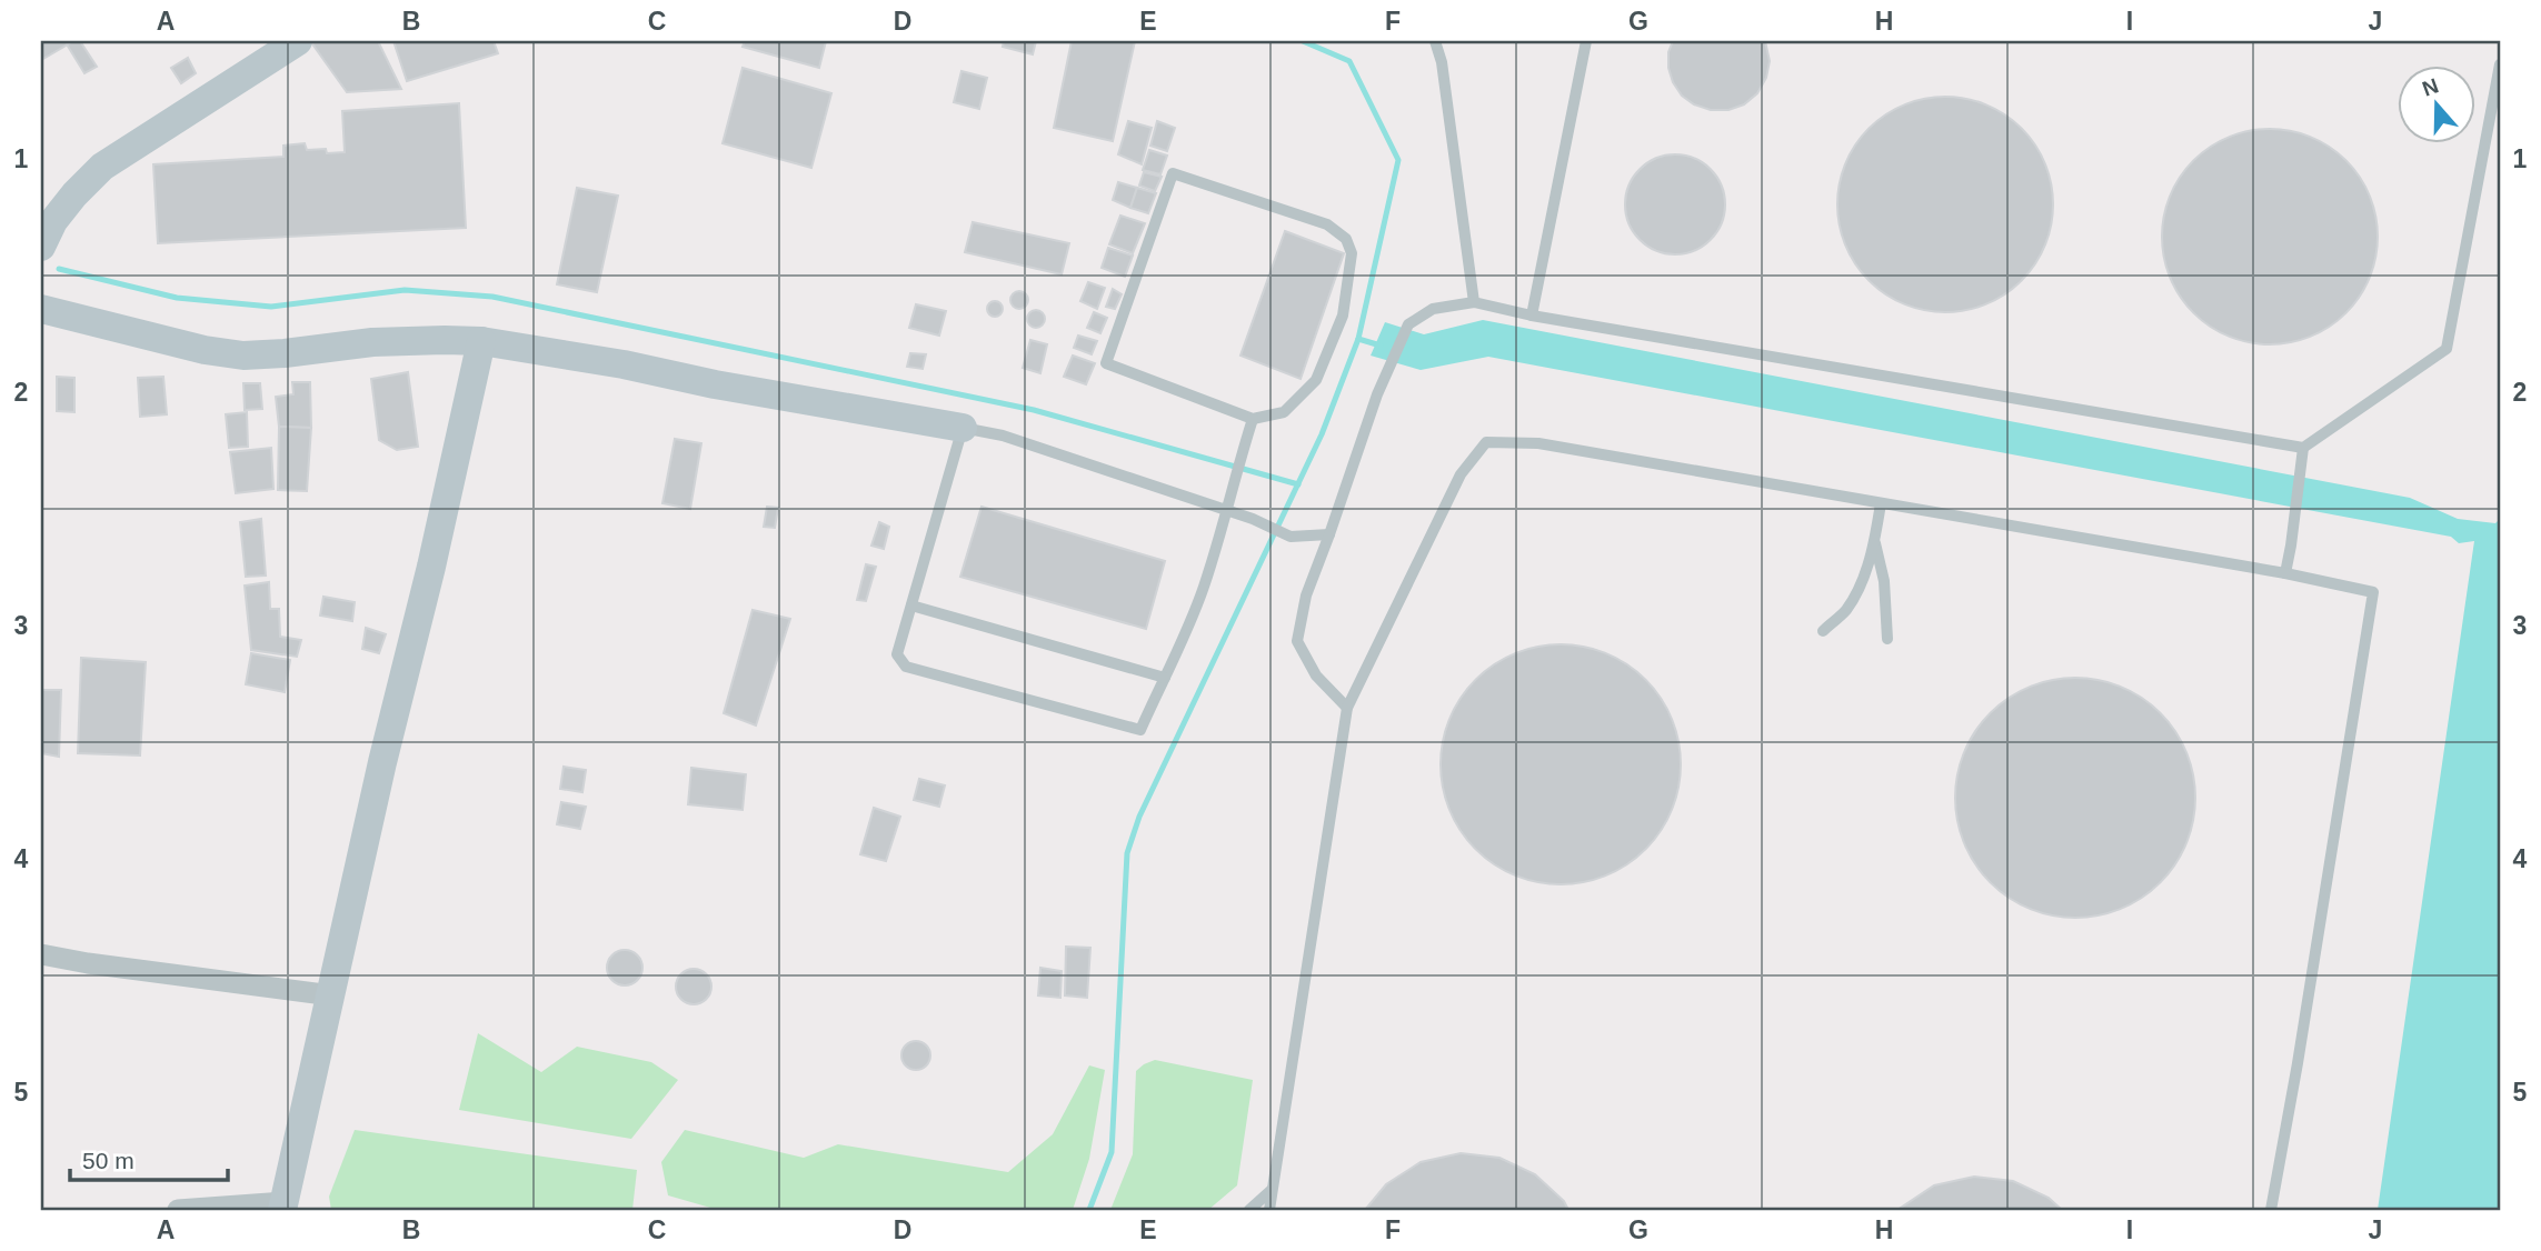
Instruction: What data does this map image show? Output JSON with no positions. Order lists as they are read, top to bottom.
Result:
{
  "scale_bar": "50 m",
  "north": "top",
  "grid": {
    "columns": [
      "A",
      "B",
      "C",
      "D",
      "E",
      "F",
      "G",
      "H",
      "I",
      "J"
    ],
    "rows": [
      "1",
      "2",
      "3",
      "4",
      "5"
    ]
  }
}
